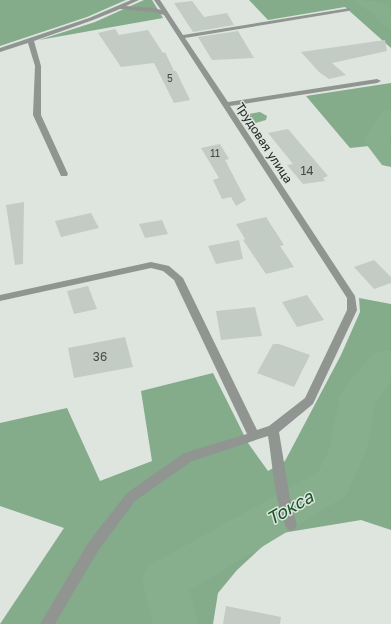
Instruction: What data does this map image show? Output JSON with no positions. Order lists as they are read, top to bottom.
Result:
{
  "streets": {
    "street": ["Трудовая улица"]
  },
  "water": ["Токса"],
  "house_numbers": [
    "5",
    "11",
    "14",
    "36"
  ]
}
